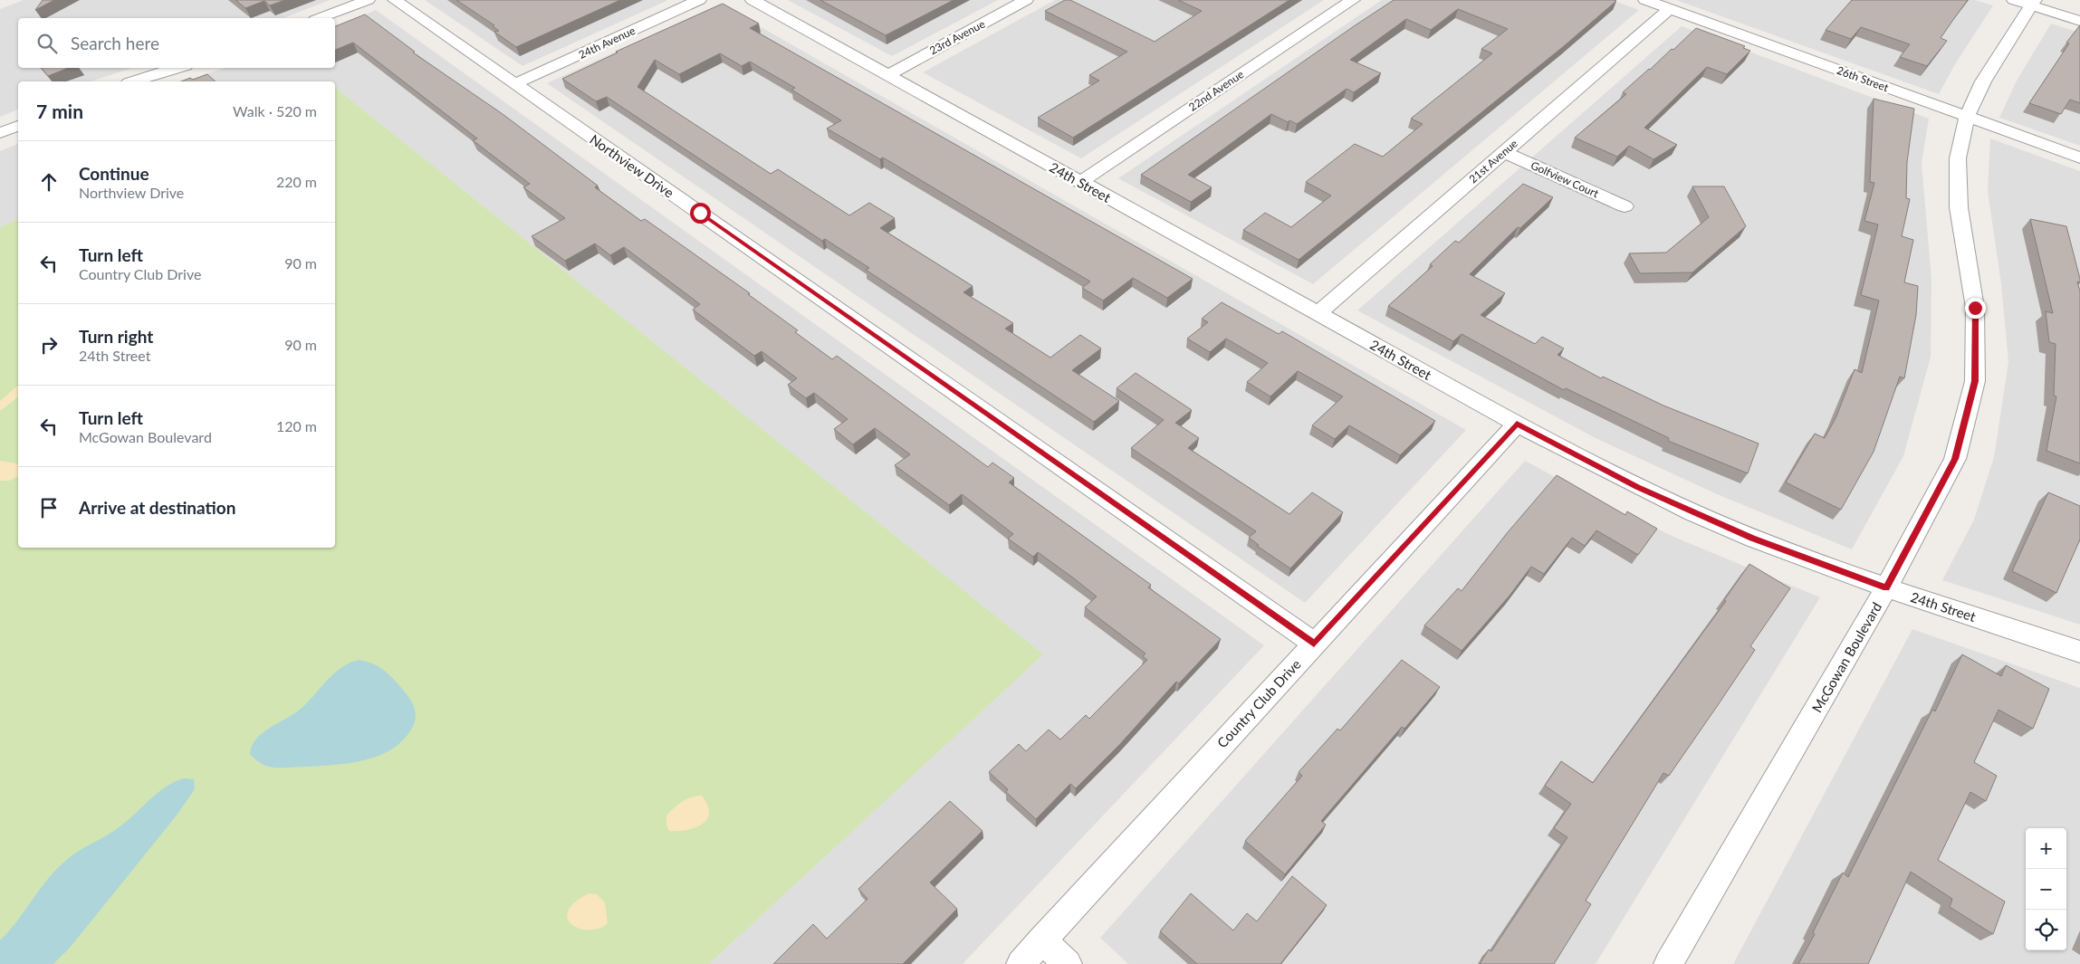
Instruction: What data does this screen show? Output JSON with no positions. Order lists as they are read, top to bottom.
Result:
{
  "streets": {
    "street": [
      "23rd Avenue",
      "24th Avenue",
      "26th Street",
      "22nd Avenue",
      "21st Avenue",
      "Northview Drive",
      "Golfview Court",
      "24th Street",
      "McGowan Boulevard",
      "Country Club Drive"
    ]
  },
  "crossings": [
    ["23rd Avenue", "24th Street"],
    ["24th Avenue", "Northview Drive"],
    ["26th Street", "21st Avenue"],
    ["26th Street", "McGowan Boulevard"],
    ["22nd Avenue", "24th Street"],
    ["21st Avenue", "Golfview Court"],
    ["21st Avenue", "24th Street"],
    ["Northview Drive", "Country Club Drive"],
    ["24th Street", "McGowan Boulevard"],
    ["24th Street", "Country Club Drive"]
  ],
  "page": {
    "search": "Search here",
    "heading": ["7 min", "Walk · 520 m"],
    "list": [
      ["Continue", "Northview Drive", "220 m"],
      ["Turn left", "Country Club Drive", "90 m"],
      ["Turn right", "24th Street", "90 m"],
      ["Turn left", "McGowan Boulevard", "120 m"],
      "Arrive at destination"
    ],
    "map_buttons": ["+", "−"]
  }
}
